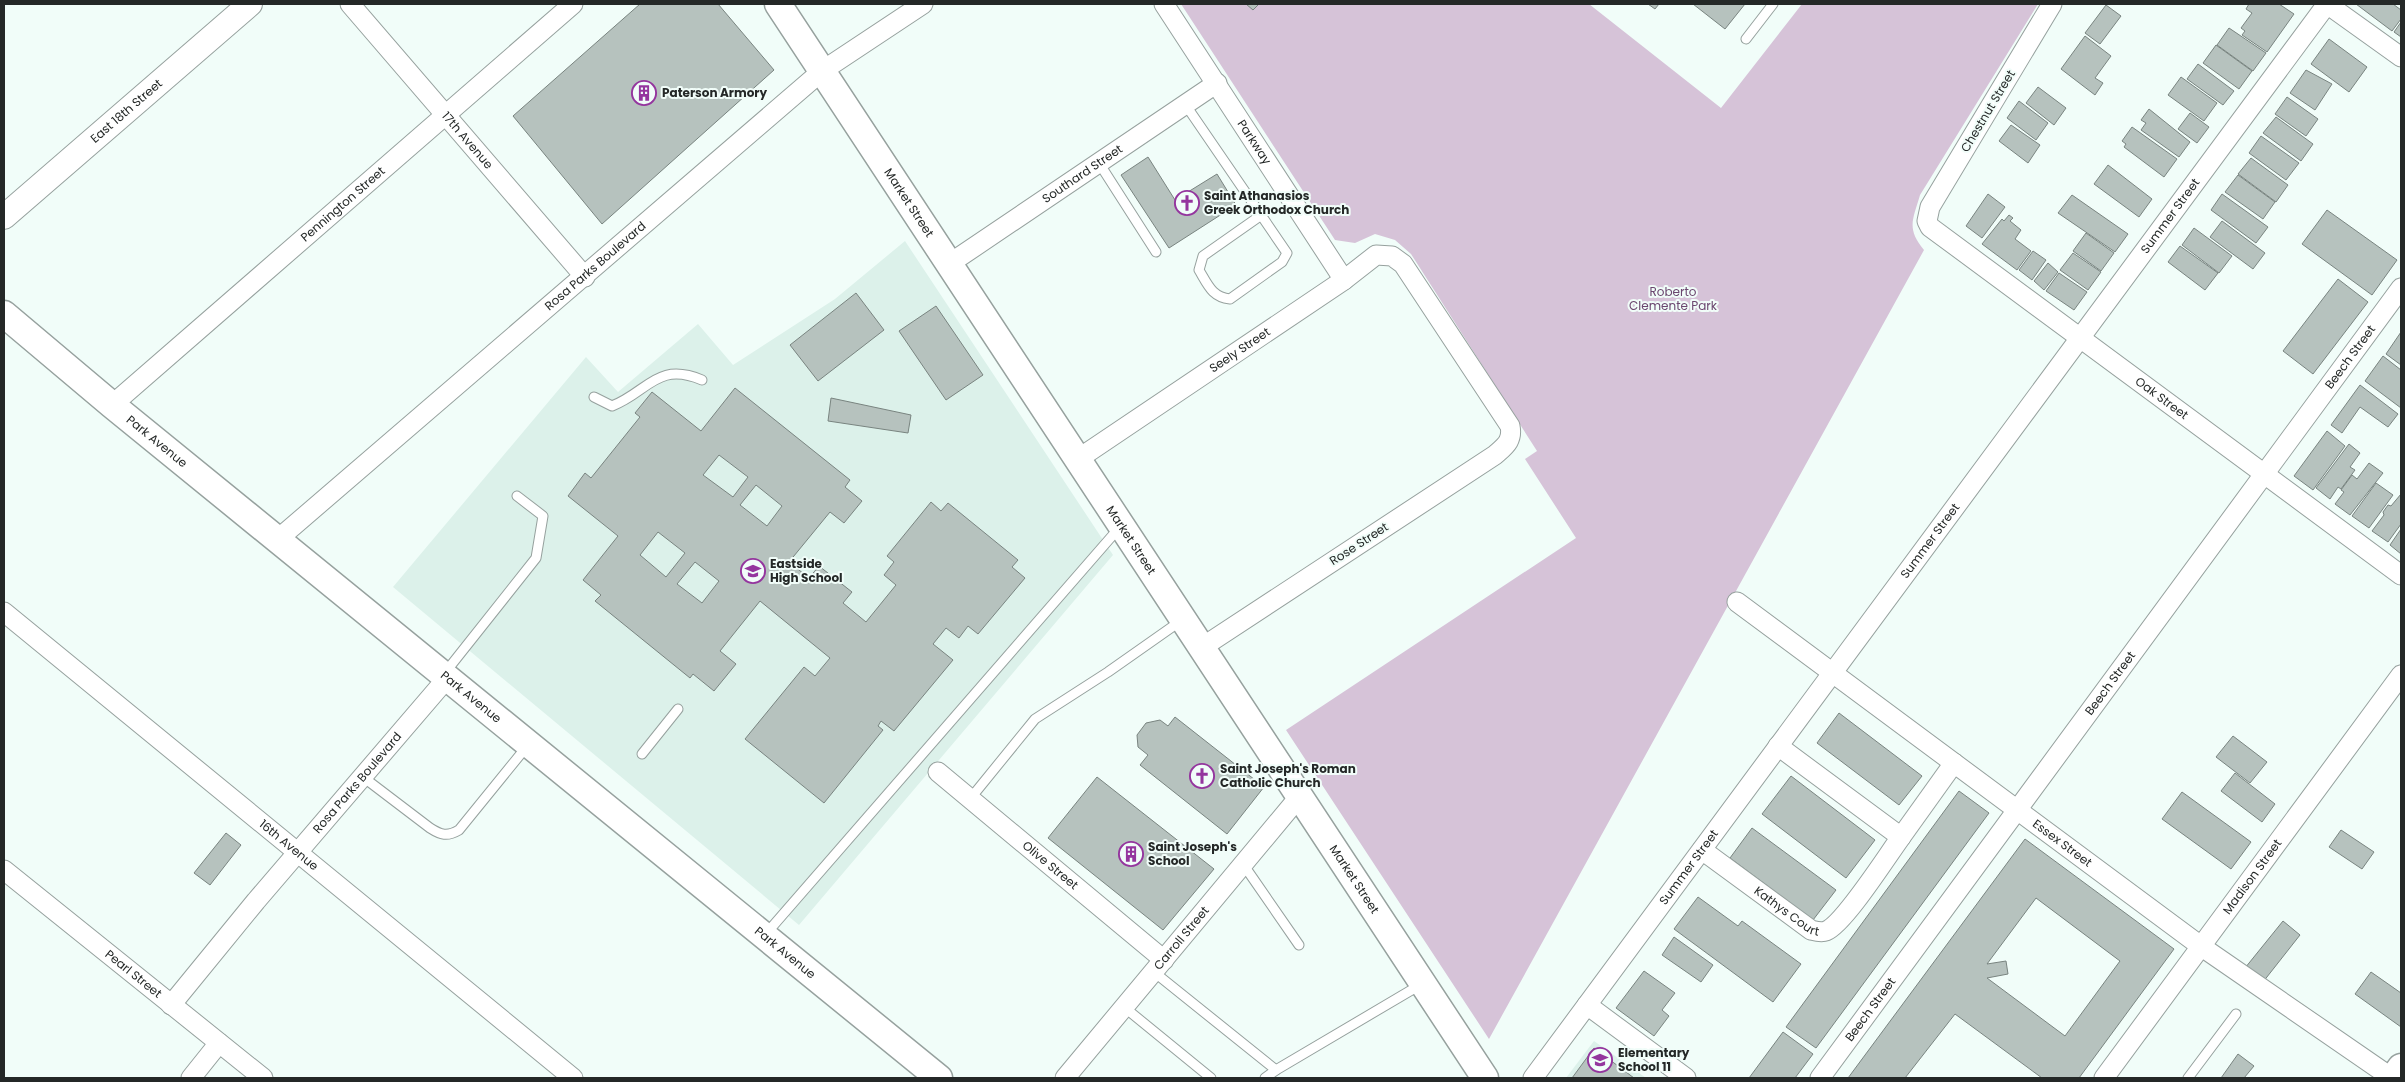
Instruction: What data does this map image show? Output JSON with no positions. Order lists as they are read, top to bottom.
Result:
{
  "streets": {
    "main road": ["Market Street", "Park Avenue"],
    "street": [
      "East 18th Street",
      "Chestnut Street",
      "17th Avenue",
      "Parkway",
      "Southard Street",
      "Pennington Street",
      "Summer Street",
      "Rosa Parks Boulevard",
      "Seely Street",
      "Beech Street",
      "Oak Street",
      "Rose Street",
      "Essex Street",
      "16th Avenue",
      "Olive Street",
      "Madison Street",
      "Kathys Court",
      "Carroll Street",
      "Pearl Street"
    ]
  },
  "crossings": [
    ["Chestnut Street", "Oak Street"],
    ["17th Avenue", "Pennington Street"],
    ["17th Avenue", "Rosa Parks Boulevard"],
    ["Parkway", "Southard Street"],
    ["Parkway", "Seely Street"],
    ["Southard Street", "Market Street"],
    ["Market Street", "Rosa Parks Boulevard"],
    ["Market Street", "Seely Street"],
    ["Market Street", "Rose Street"],
    ["Market Street", "Carroll Street"],
    ["Pennington Street", "Park Avenue"],
    ["Summer Street", "Oak Street"],
    ["Summer Street", "Essex Street"],
    ["Summer Street", "Kathys Court"],
    ["Rosa Parks Boulevard", "Park Avenue"],
    ["Rosa Parks Boulevard", "16th Avenue"],
    ["Rosa Parks Boulevard", "Pearl Street"],
    ["Seely Street", "Rose Street"],
    ["Beech Street", "Oak Street"],
    ["Beech Street", "Essex Street"],
    ["Essex Street", "Madison Street"],
    ["Essex Street", "Kathys Court"],
    ["Olive Street", "Carroll Street"]
  ],
  "parks": ["Roberto Clemente Park"],
  "places": {
    "building": ["Paterson Armory", "Saint Joseph's School"],
    "church": ["Saint Athanasios Greek Orthodox Church", "Saint Joseph's Roman Catholic Church"],
    "school or university": ["Eastside High School", "Elementary School 11"]
  }
}
